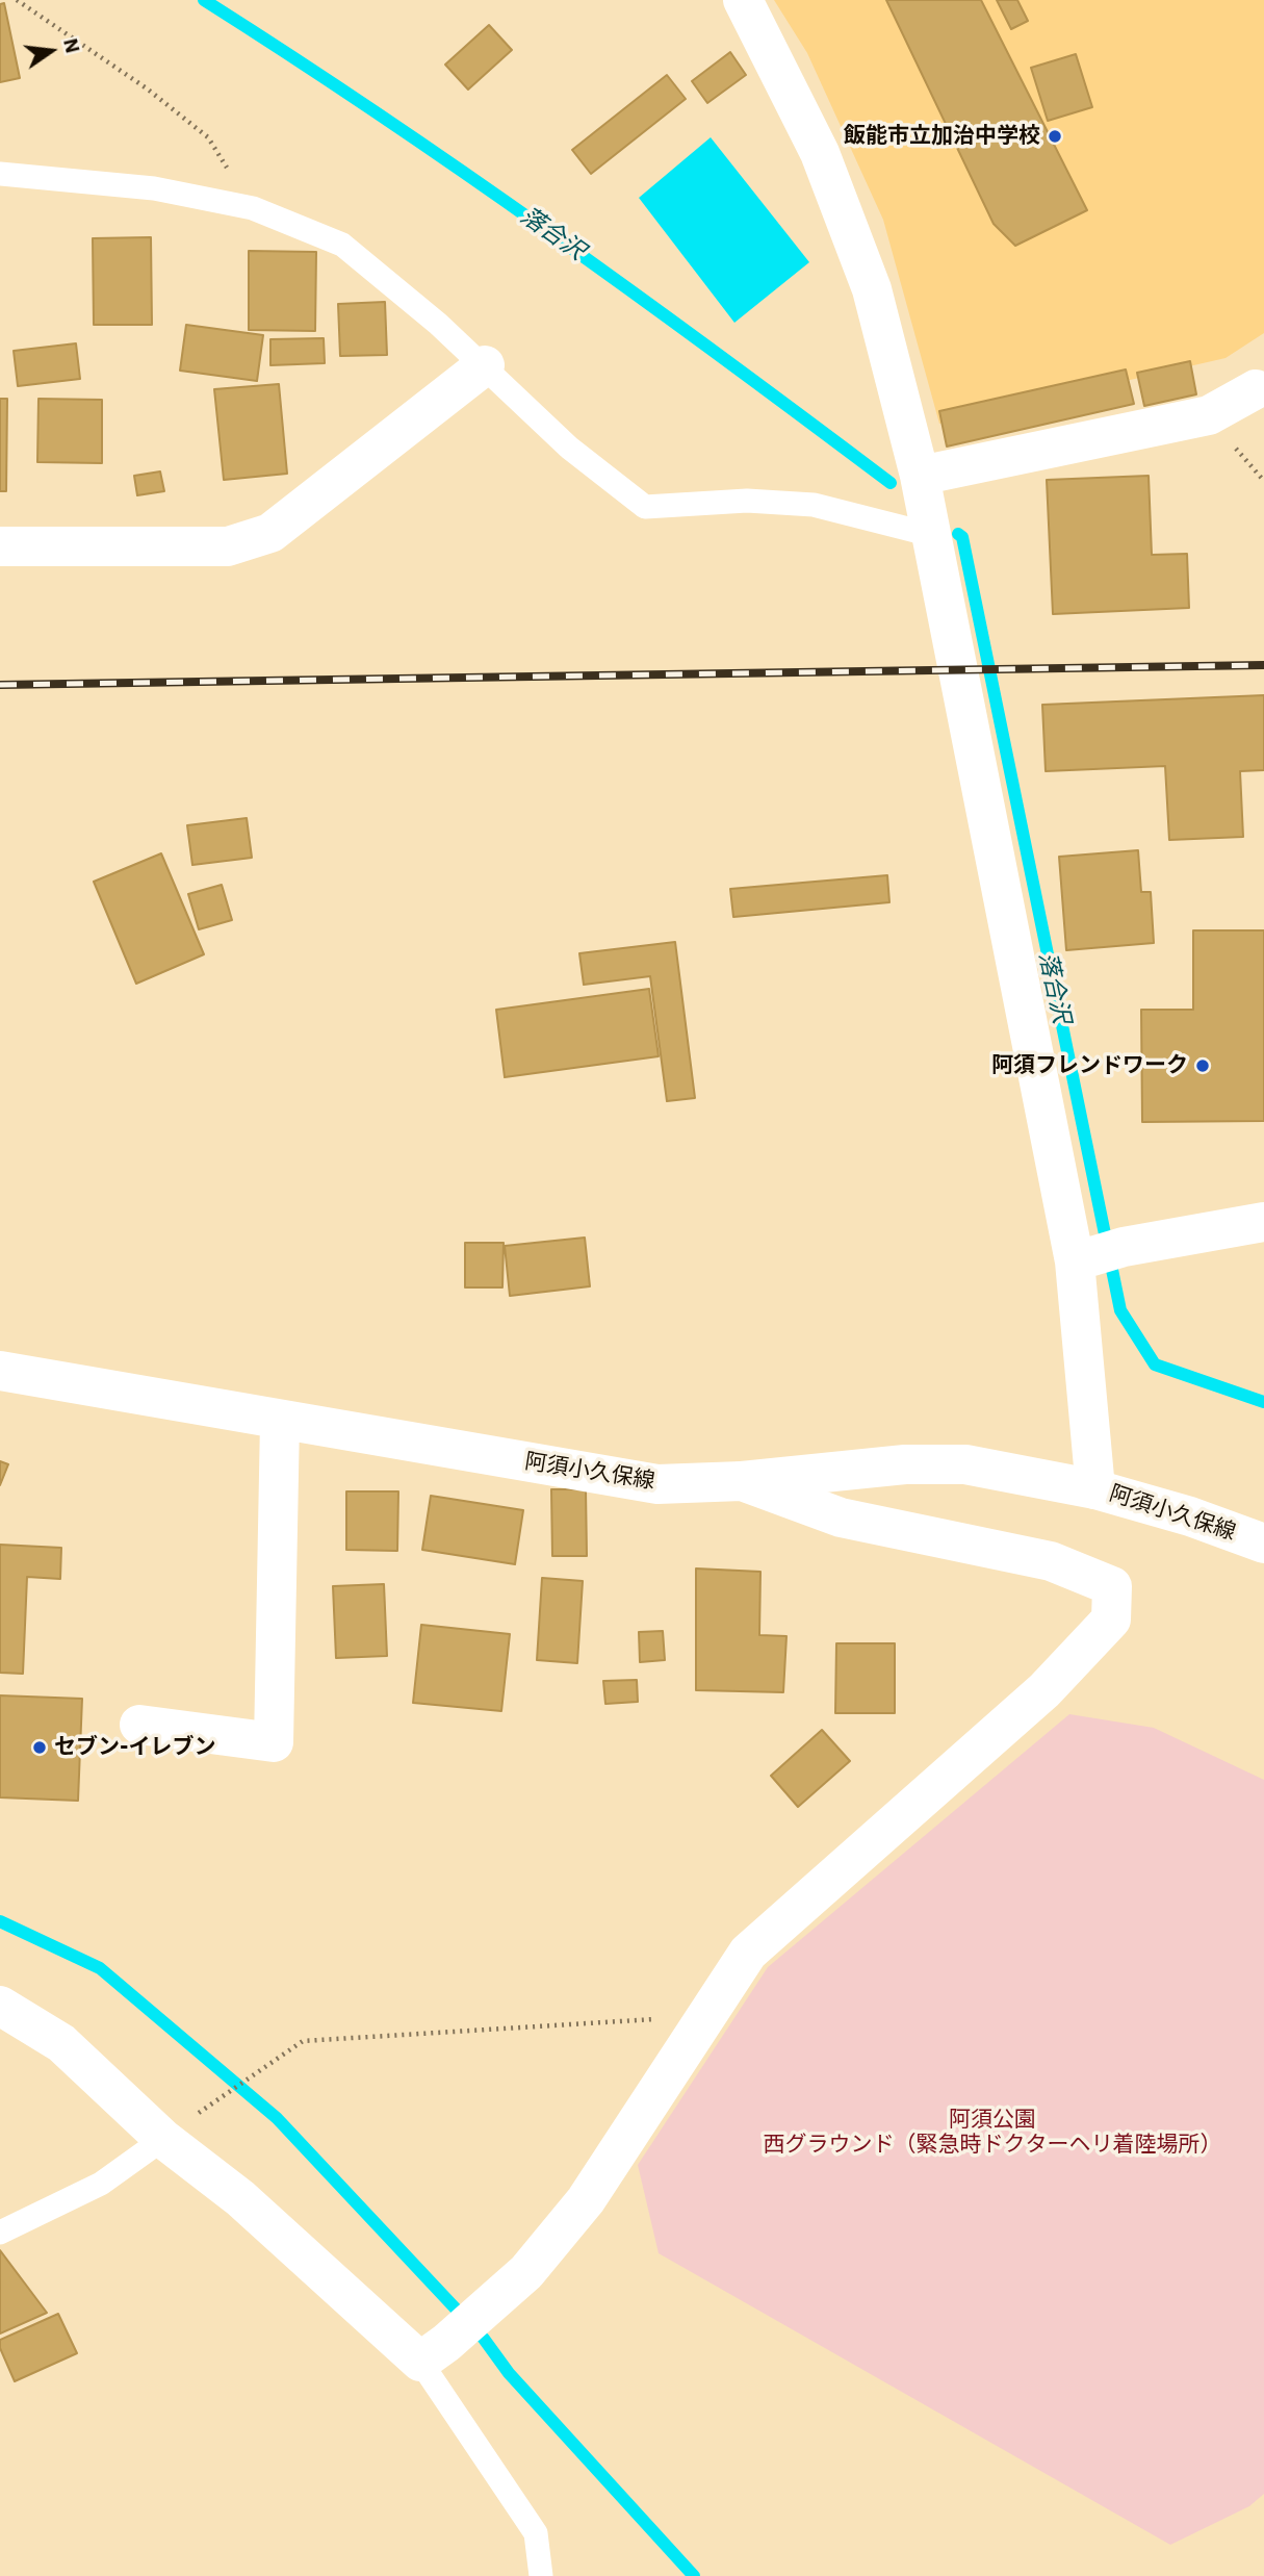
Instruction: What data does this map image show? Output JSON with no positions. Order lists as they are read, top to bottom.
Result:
{
  "streets": {
    "street": ["阿須小久保線"]
  },
  "water": ["落合沢"],
  "parks": ["阿須公園 西グラウンド（緊急時ドクターヘリ着陸場所）"],
  "places": ["飯能市立加治中学校", "阿須フレンドワーク", "セブン-イレブン"],
  "north": "right"
}
